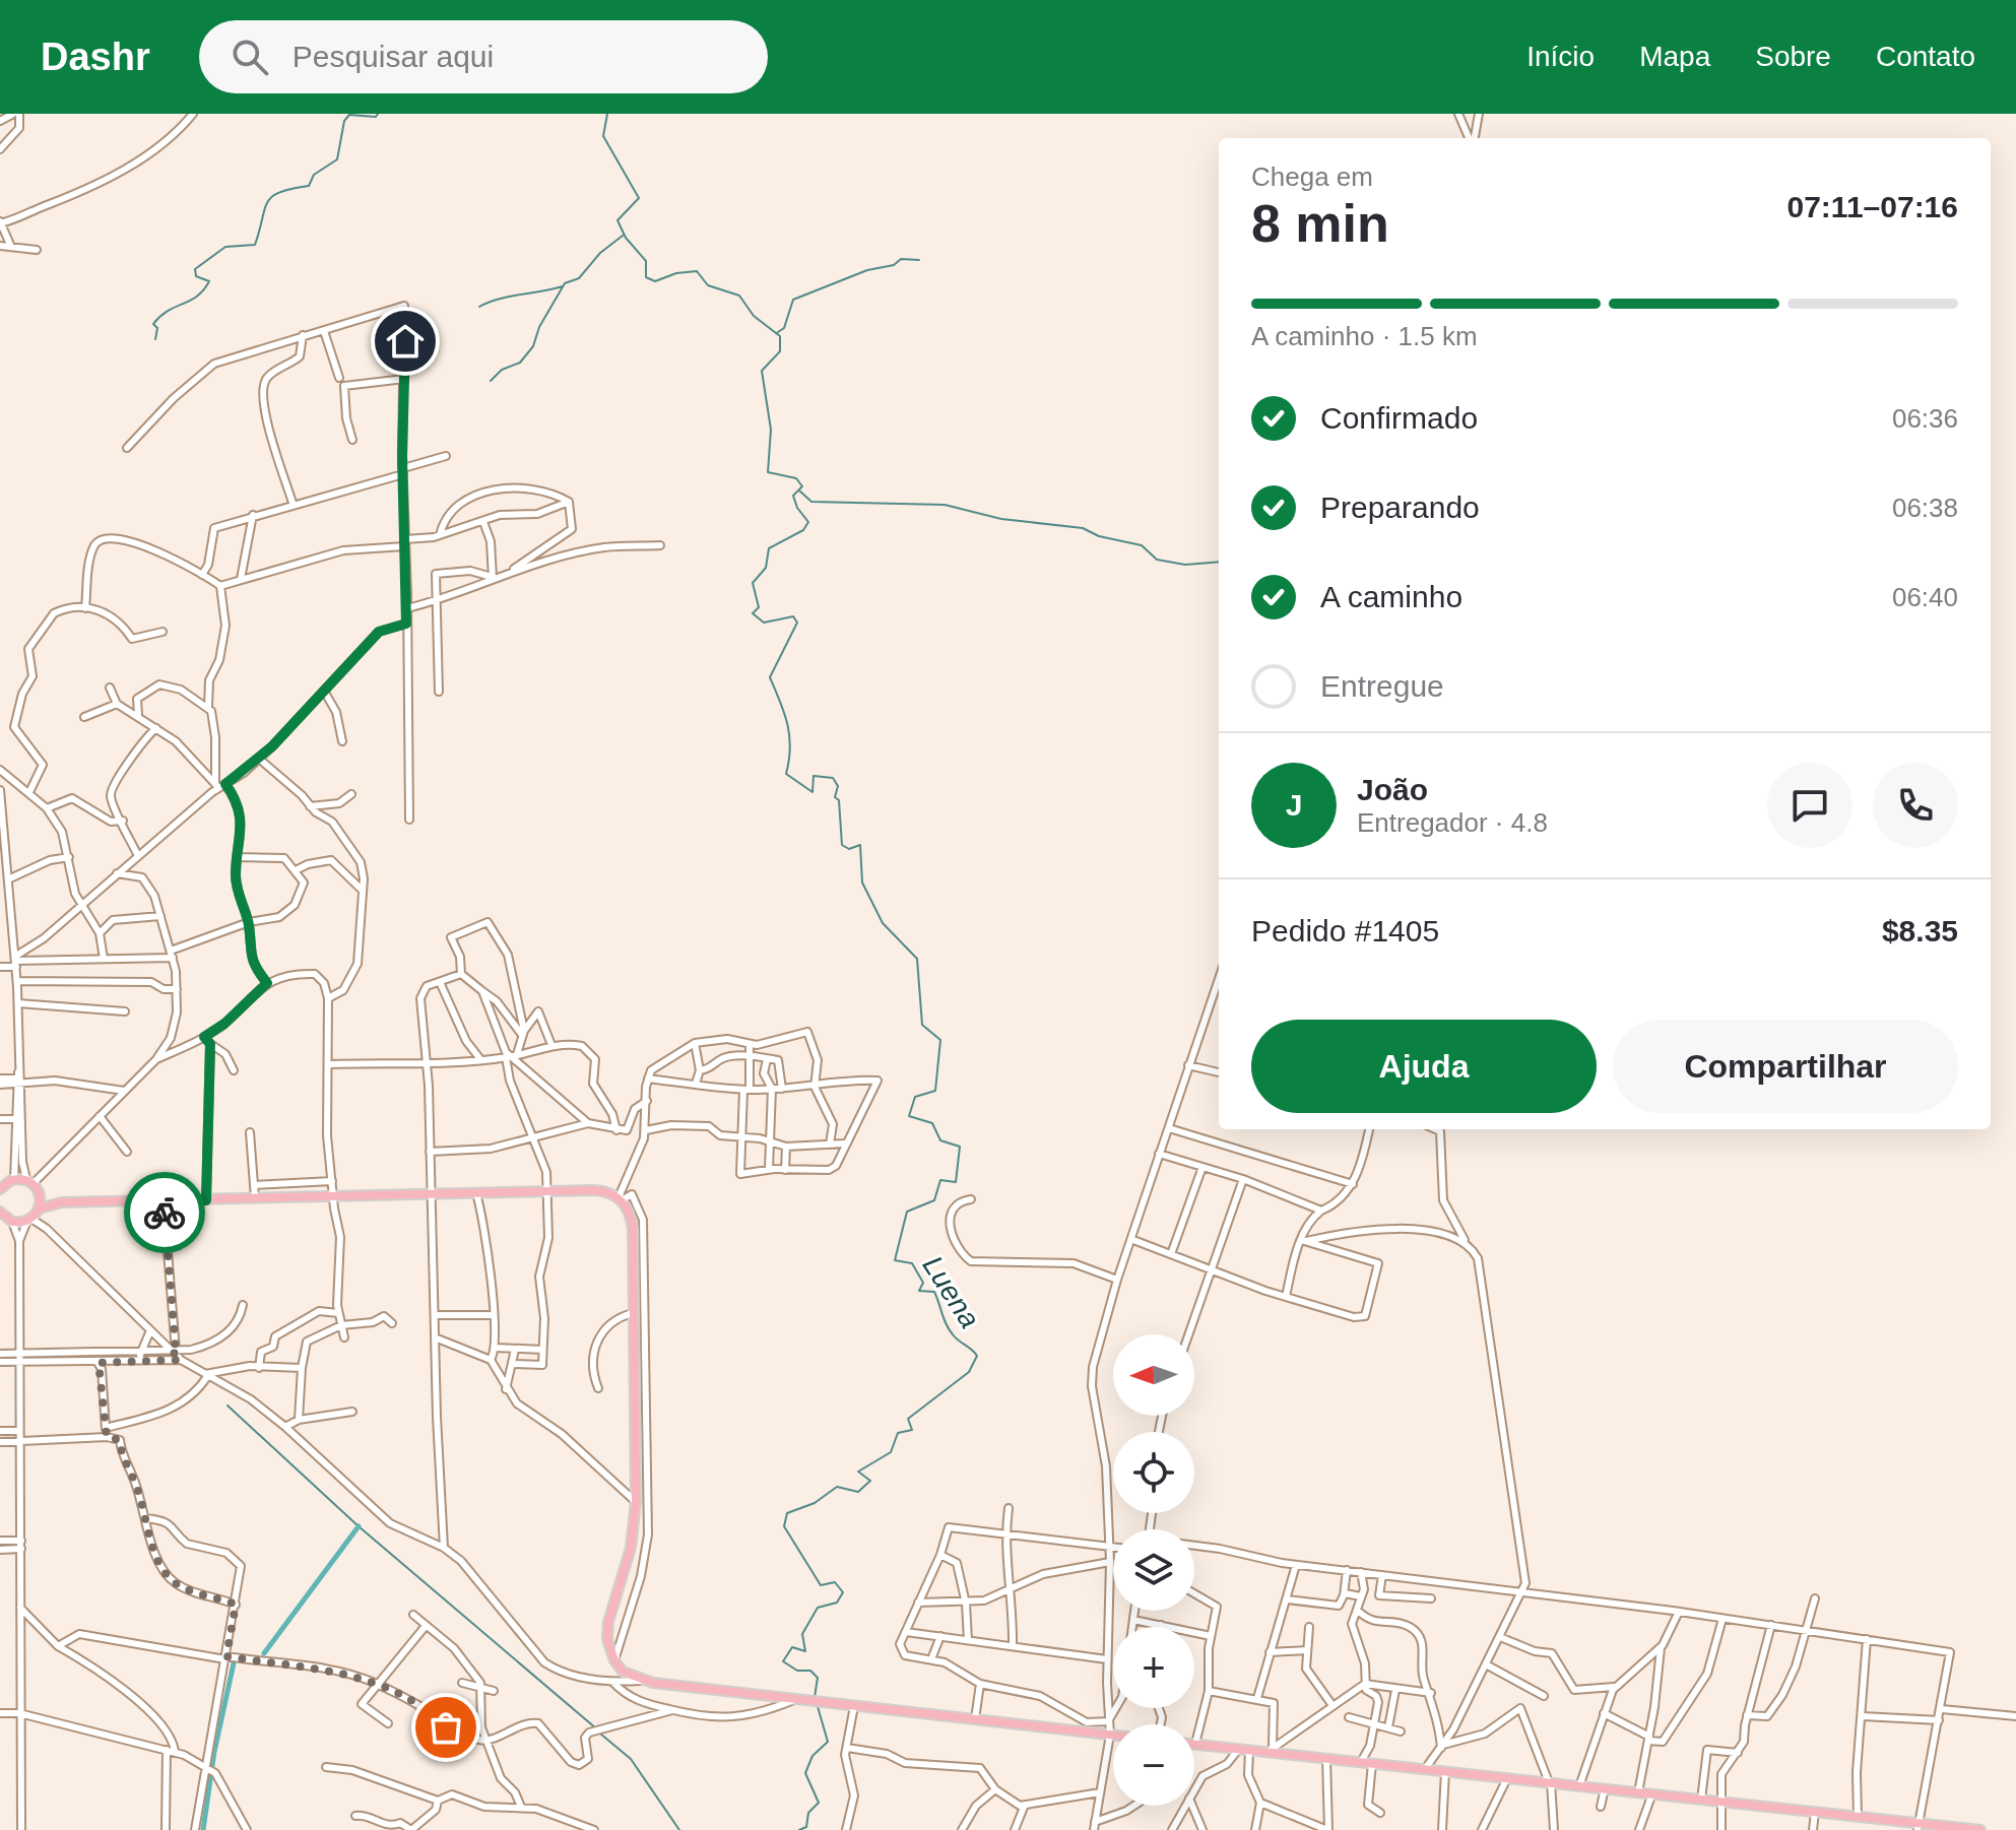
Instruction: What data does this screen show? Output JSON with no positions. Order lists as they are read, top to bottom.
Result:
{
  "water": ["Luena"],
  "north": "left",
  "page": {
    "header": "Dashr",
    "search": "Pesquisar aqui",
    "nav": [
      "Início",
      "Mapa",
      "Sobre",
      "Contato"
    ],
    "heading": ["8 min", "Chega em", "07:11–07:16"],
    "panel": [
      "João",
      "Entregador · 4.8",
      "Pedido #1405",
      "$8.35"
    ],
    "bar": "A caminho · 1.5 km",
    "list": [
      ["Confirmado", "06:36"],
      ["Preparando", "06:38"],
      ["A caminho", "06:40"],
      "Entregue"
    ],
    "round": "J",
    "buttons": ["Ajuda", "Compartilhar"],
    "map_buttons": ["+", "−"]
  }
}
